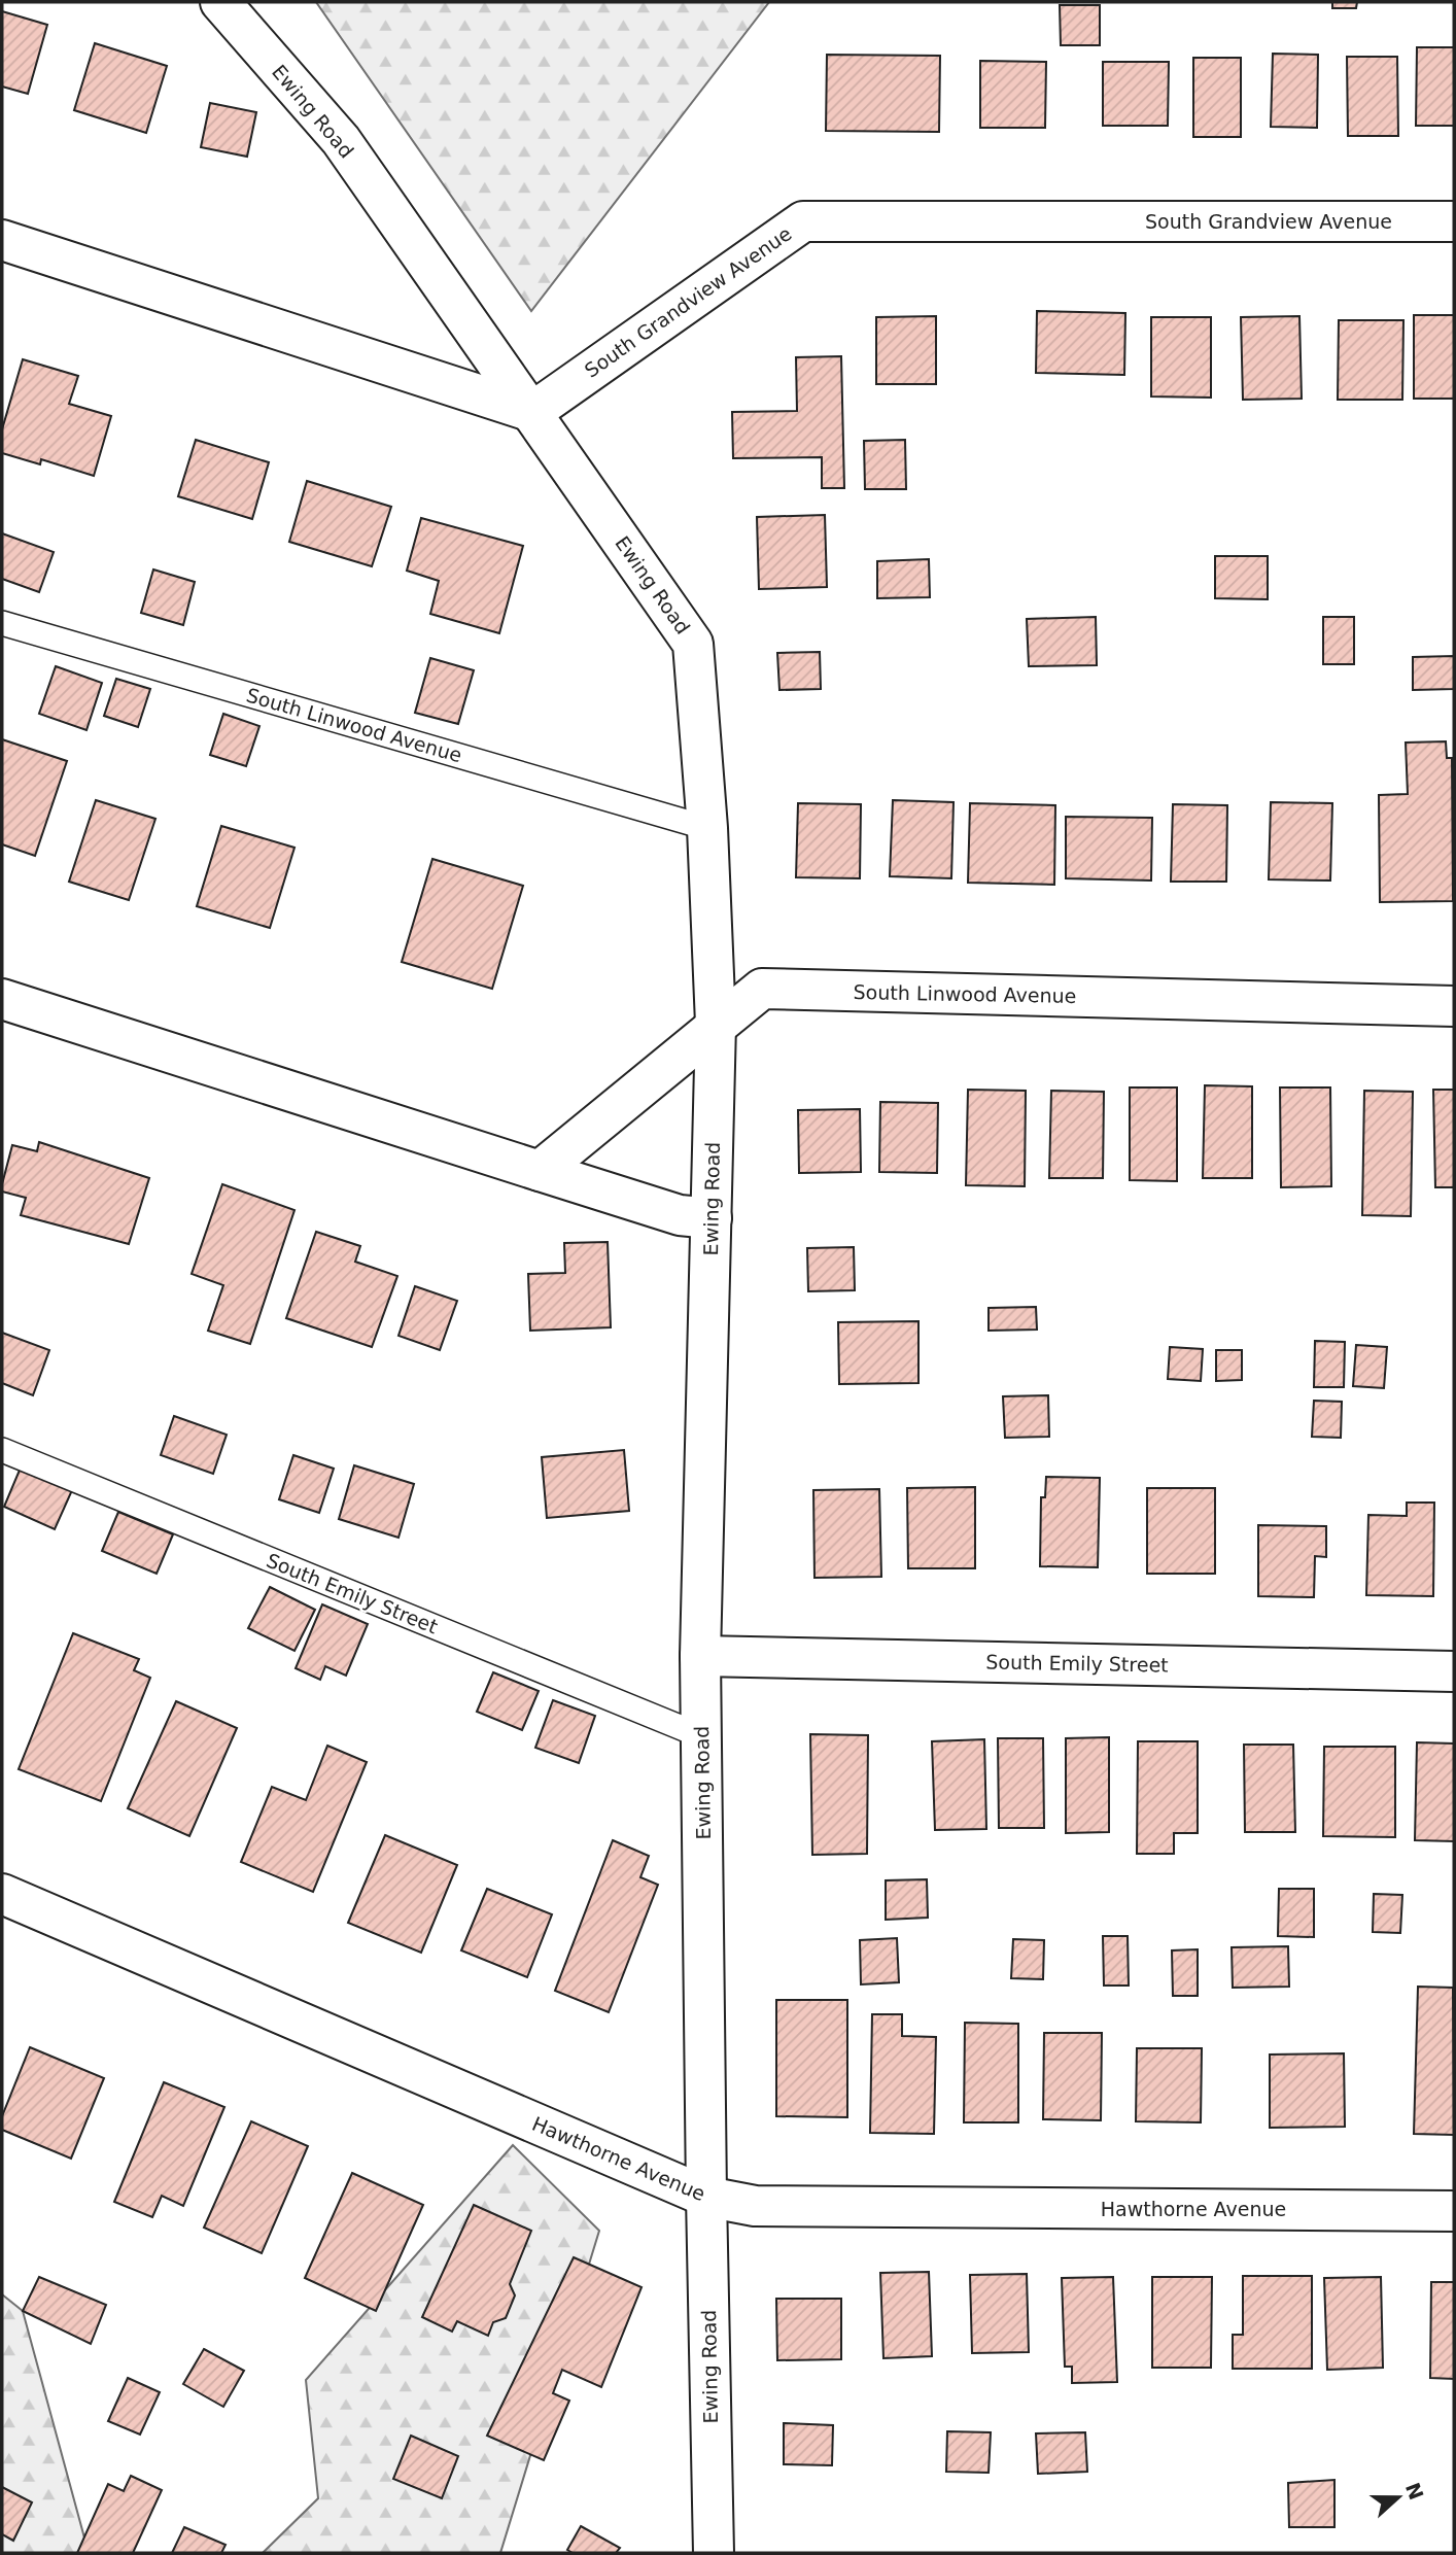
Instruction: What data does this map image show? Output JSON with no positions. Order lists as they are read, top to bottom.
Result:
{
  "streets": {
    "street": [
      "Ewing Road",
      "South Grandview Avenue",
      "South Linwood Avenue",
      "South Emily Street",
      "Hawthorne Avenue"
    ]
  },
  "crossings": [
    ["Ewing Road", "South Grandview Avenue"],
    ["Ewing Road", "South Linwood Avenue"],
    ["Ewing Road", "South Emily Street"],
    ["Ewing Road", "Hawthorne Avenue"]
  ],
  "north": "right"
}
